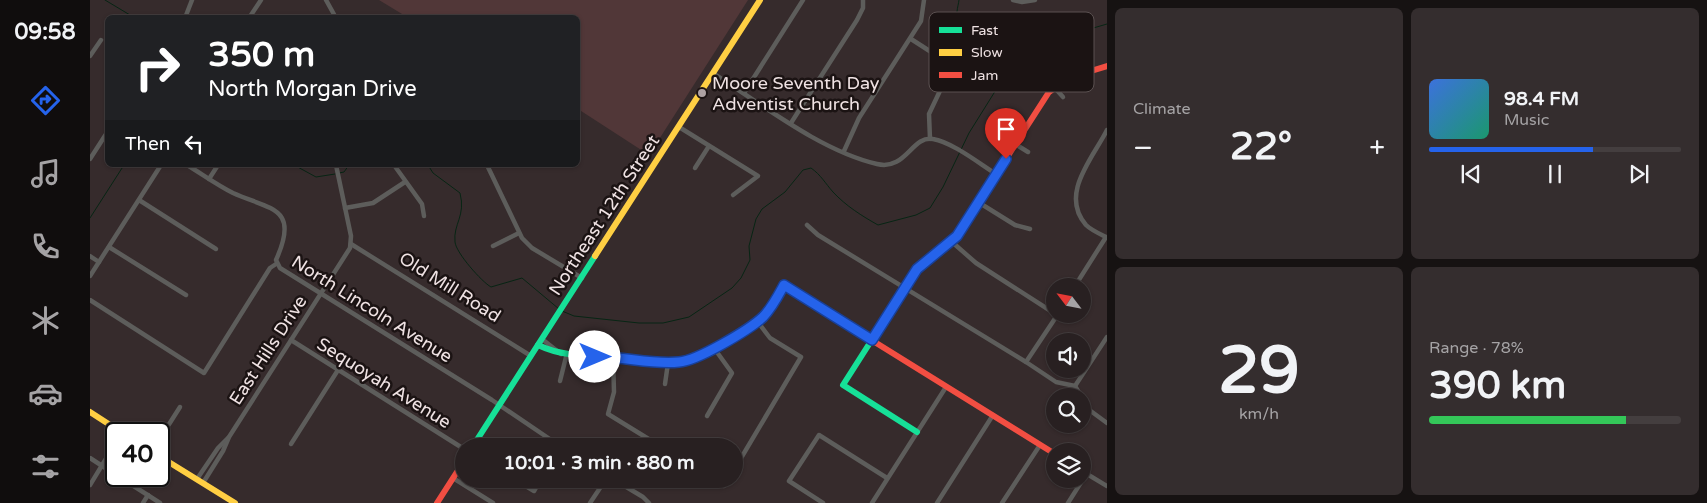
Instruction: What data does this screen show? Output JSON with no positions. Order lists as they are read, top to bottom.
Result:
{
  "streets": {
    "street": [
      "Northeast 12th Street",
      "Old Mill Road",
      "North Lincoln Avenue",
      "East Hills Drive",
      "Sequoyah Avenue"
    ]
  },
  "crossings": [
    ["Northeast 12th Street", "Old Mill Road"],
    ["Northeast 12th Street", "North Lincoln Avenue"],
    ["Old Mill Road", "East Hills Drive"],
    ["North Lincoln Avenue", "East Hills Drive"],
    ["East Hills Drive", "Sequoyah Avenue"]
  ],
  "places": ["Moore Seventh Day Adventist Church"],
  "legend": ["Fast", "Slow", "Jam"],
  "north": "top left",
  "page": {
    "tabs": "09:58",
    "tile": [
      "Climate",
      ["29", "km/h"],
      ["Range · 78%", "390 km"]
    ],
    "turn": ["350 m", "North Morgan Drive"],
    "song": ["98.4 FM", "Music"],
    "then": "Then",
    "heat": ["−", "22°", "+"],
    "limit": "40",
    "trip": "10:01 · 3 min · 880 m"
  }
}
